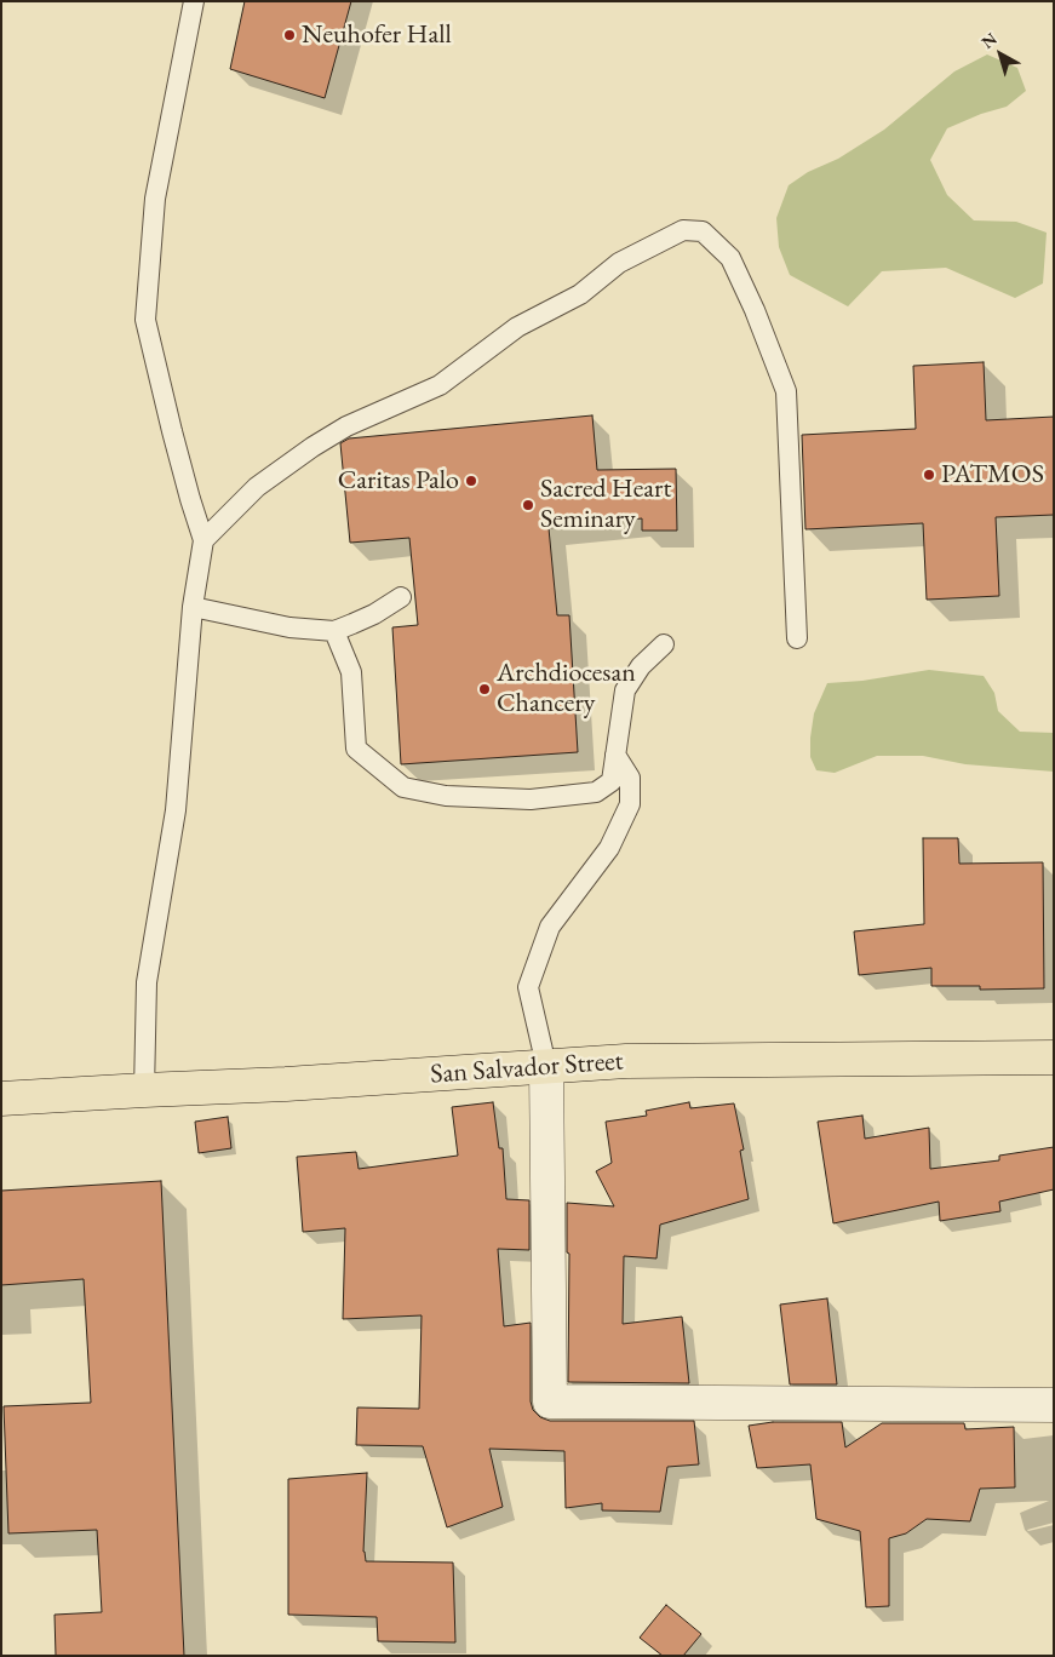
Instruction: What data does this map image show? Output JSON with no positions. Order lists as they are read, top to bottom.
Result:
{
  "streets": {
    "highway": ["San Salvador Street"]
  },
  "places": [
    "Neuhofer Hall",
    "PATMOS",
    "Caritas Palo",
    "Sacred Heart Seminary",
    "Archdiocesan Chancery"
  ],
  "north": "top left"
}
